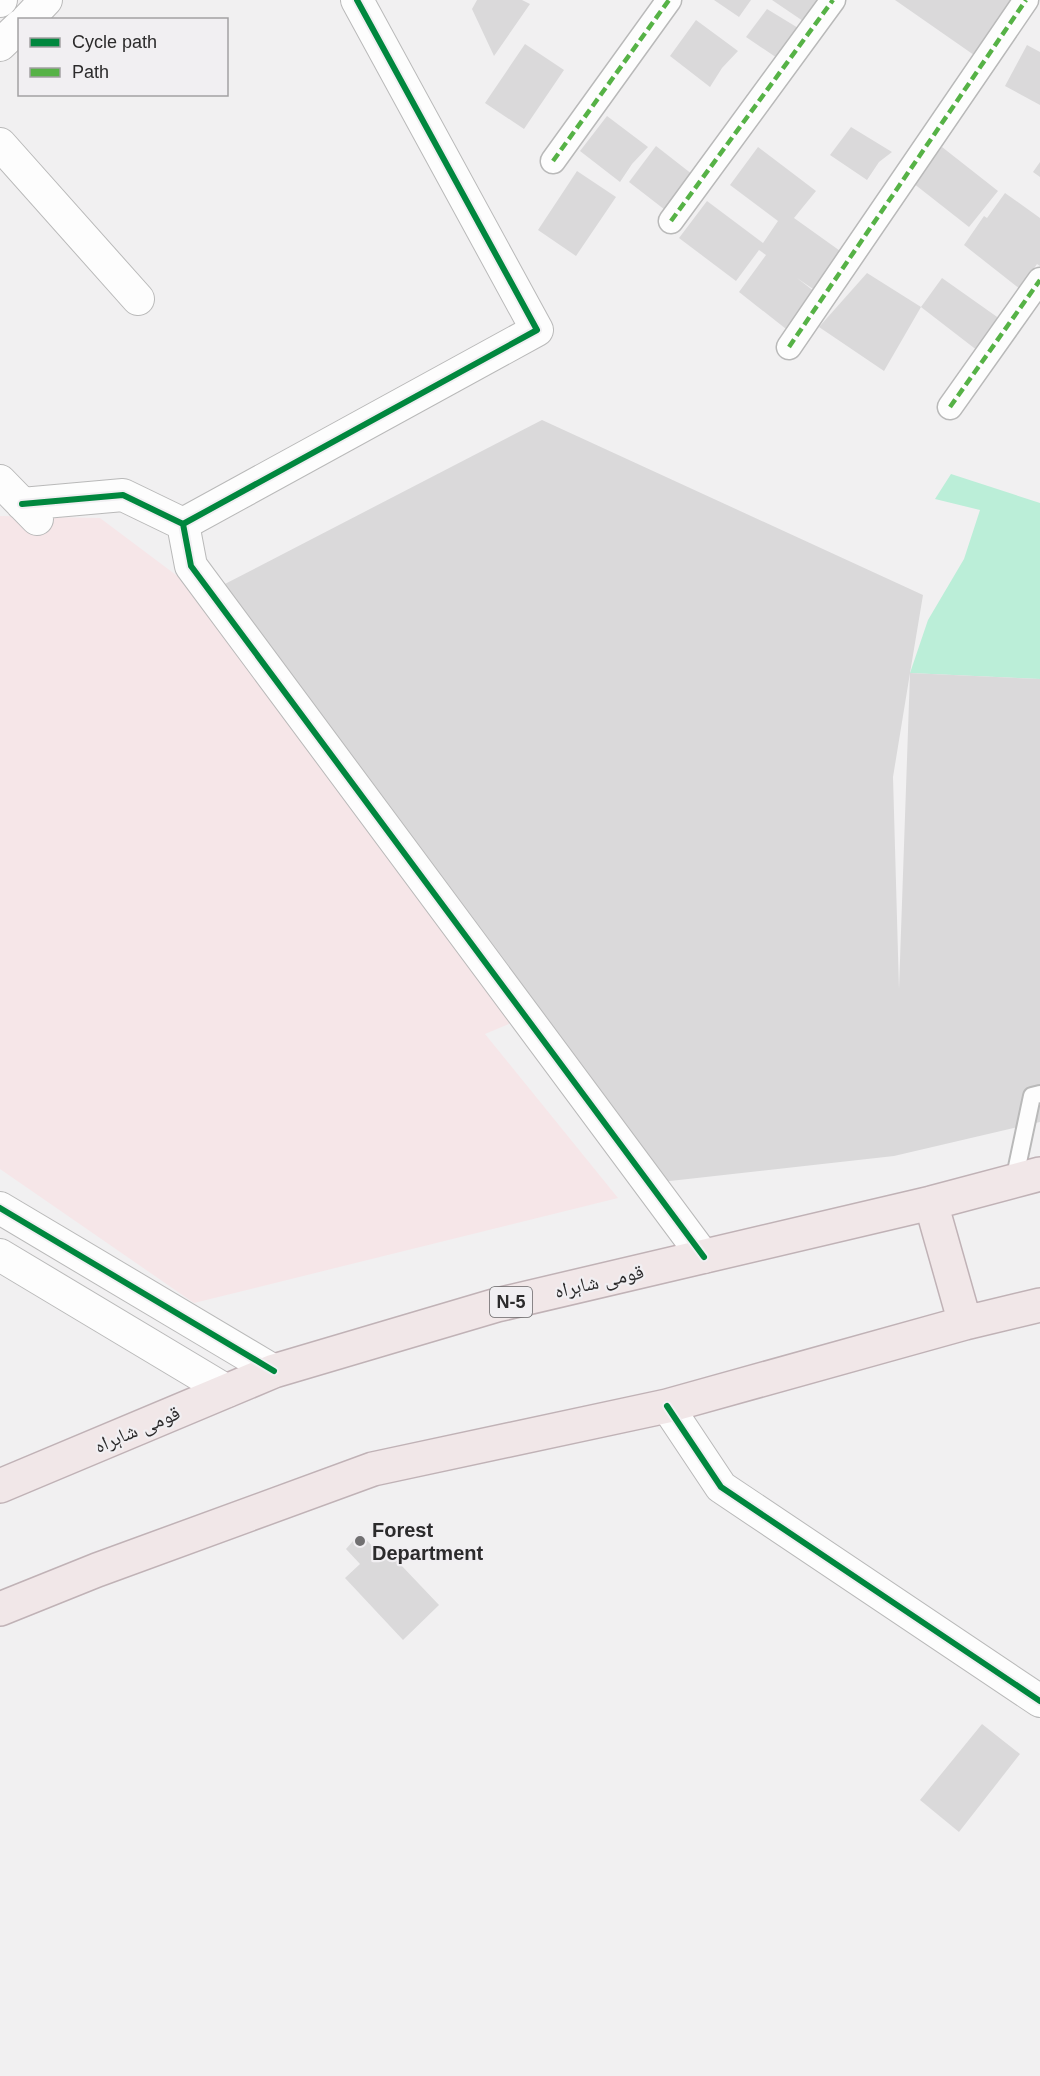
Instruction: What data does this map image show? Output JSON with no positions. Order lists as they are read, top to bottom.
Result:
{
  "streets": {
    "highway": ["قومی شاہراہ", "N-5"]
  },
  "places": ["Forest Department"],
  "legend": ["Cycle path", "Path"]
}
